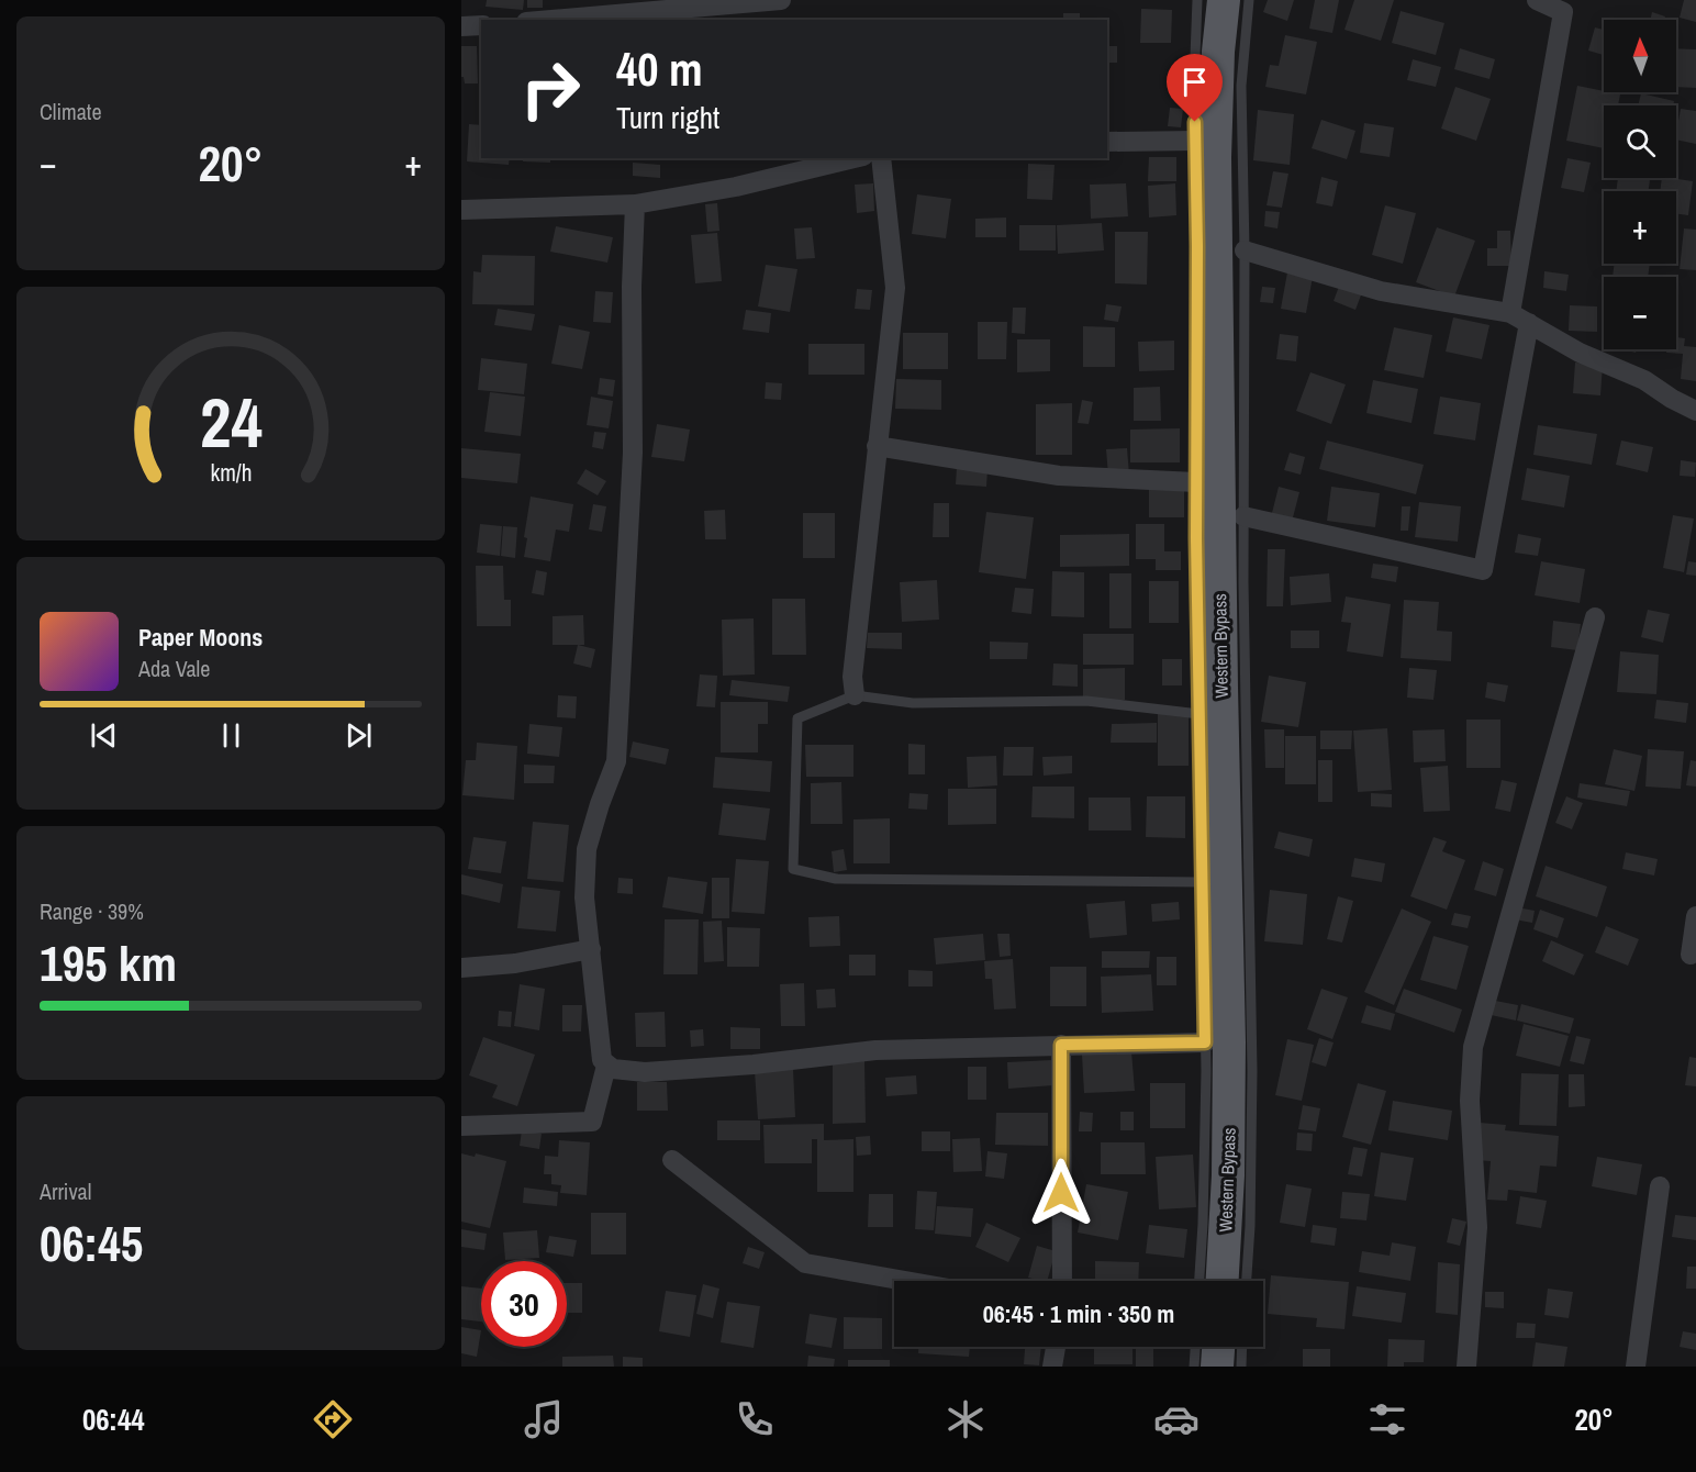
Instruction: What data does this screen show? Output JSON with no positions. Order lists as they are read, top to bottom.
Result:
{
  "streets": {
    "main road": ["Western Bypass"]
  },
  "north": "top",
  "page": {
    "tile": [
      "Climate",
      ["Range · 39%", "195 km"],
      ["Arrival", "06:45"]
    ],
    "map_buttons": ["+", "−"],
    "turn": ["40 m", "Turn right"],
    "heat": ["−", "20°", "+"],
    "song": ["Paper Moons", "Ada Vale"],
    "limit": "30",
    "trip": "06:45 · 1 min · 350 m",
    "tabs": ["06:44", "20°"],
    "gauge": ["24", "km/h"]
  }
}
